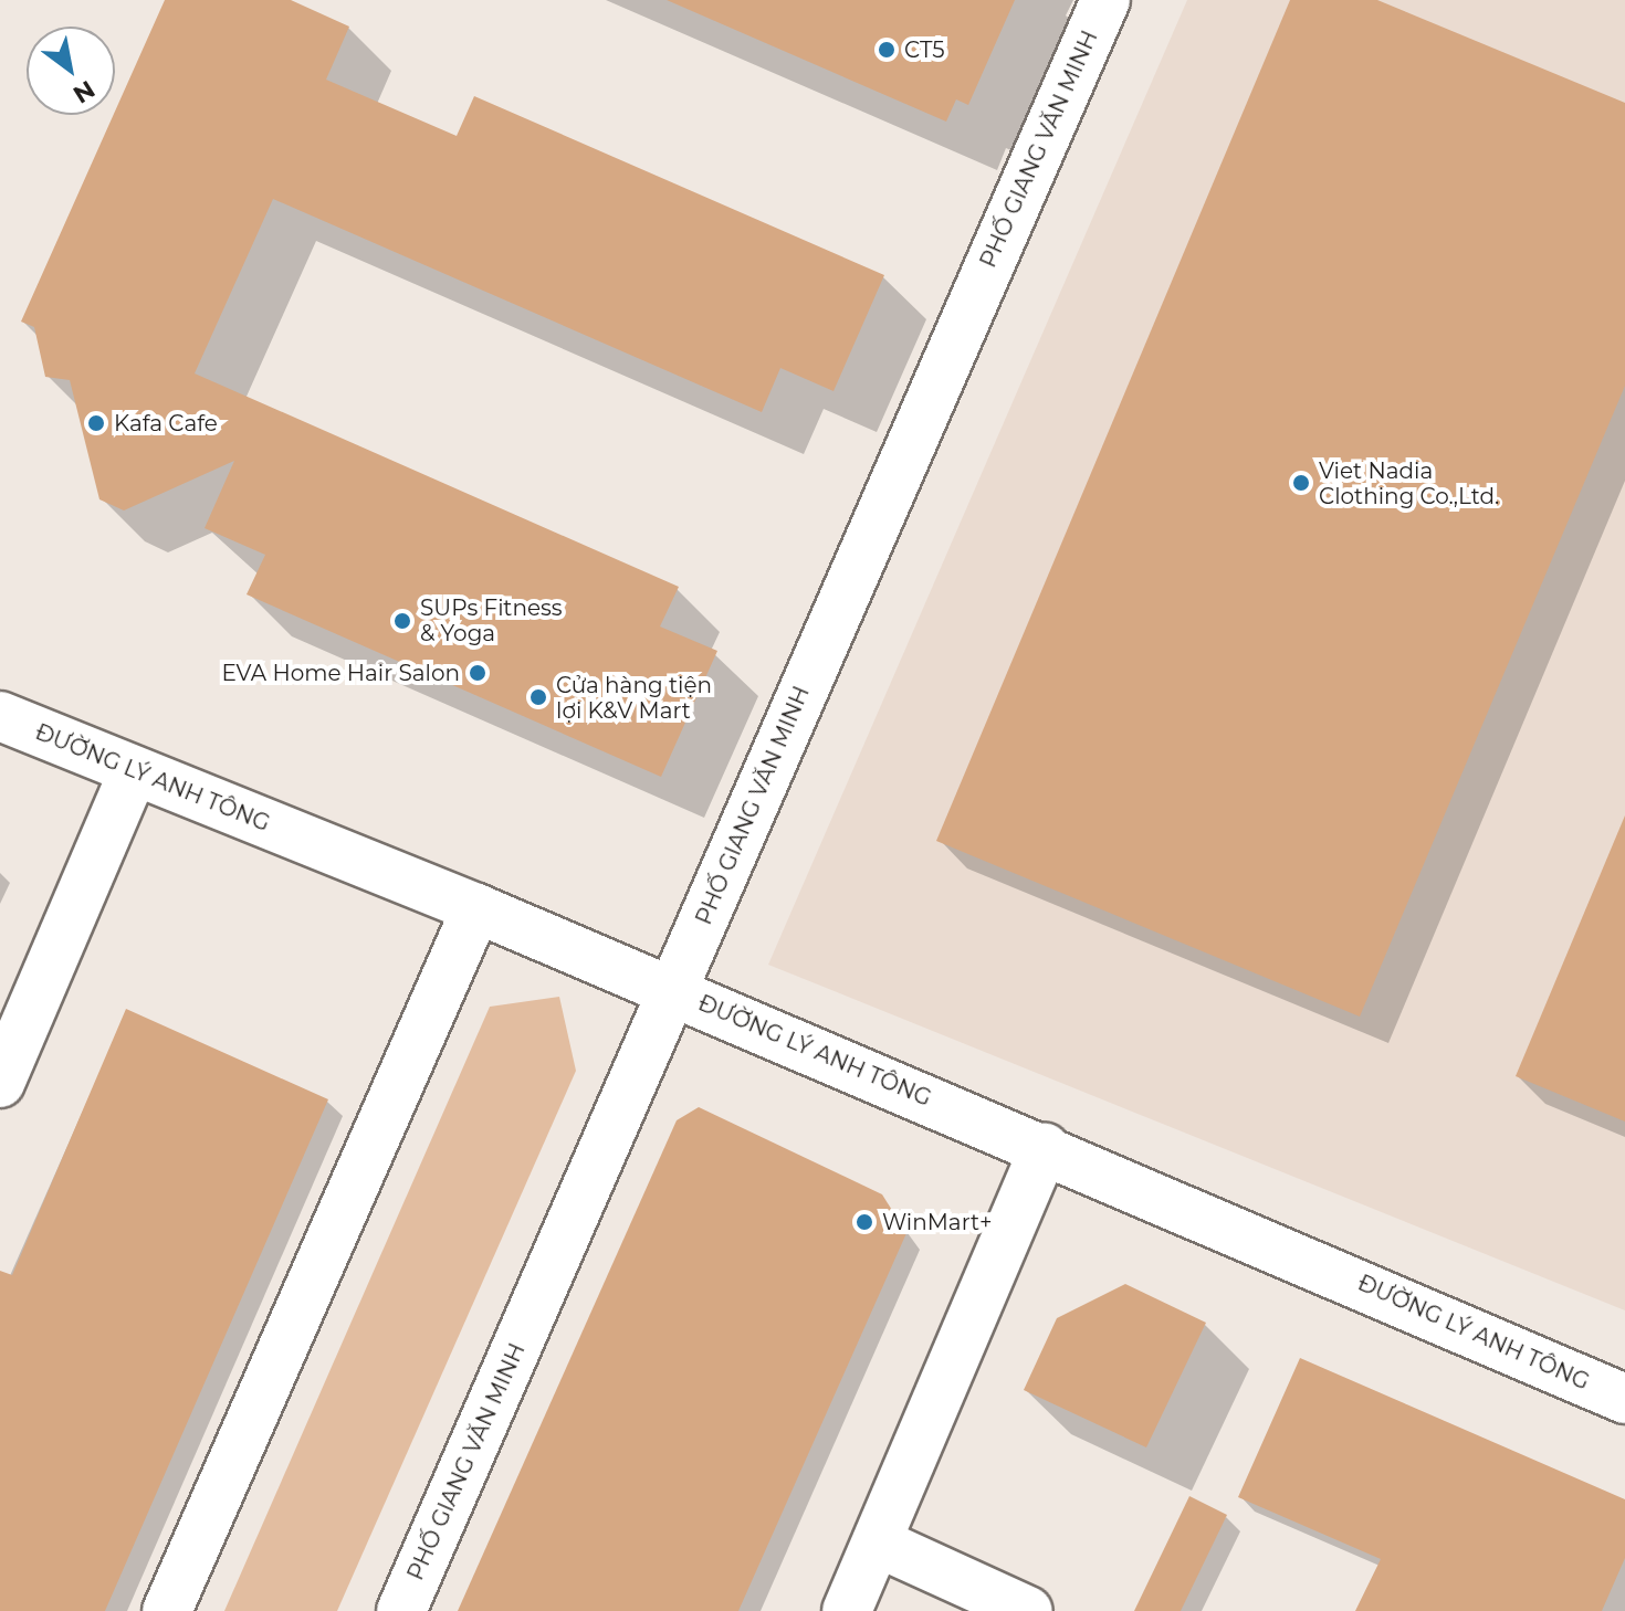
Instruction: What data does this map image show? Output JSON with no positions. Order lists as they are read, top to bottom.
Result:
{
  "streets": {
    "street": ["PHỐ GIANG VĂN MINH", "ĐƯỜNG LÝ ANH TÔNG"]
  },
  "crossings": [
    ["PHỐ GIANG VĂN MINH", "ĐƯỜNG LÝ ANH TÔNG"]
  ],
  "places": [
    "CT5",
    "Kafa Cafe",
    "Viet Nadia Clothing Co.,Ltd.",
    "SUPs Fitness & Yoga",
    "EVA Home Hair Salon",
    "Cửa hàng tiện lợi K&V Mart",
    "WinMart+"
  ],
  "north": "bottom right"
}
